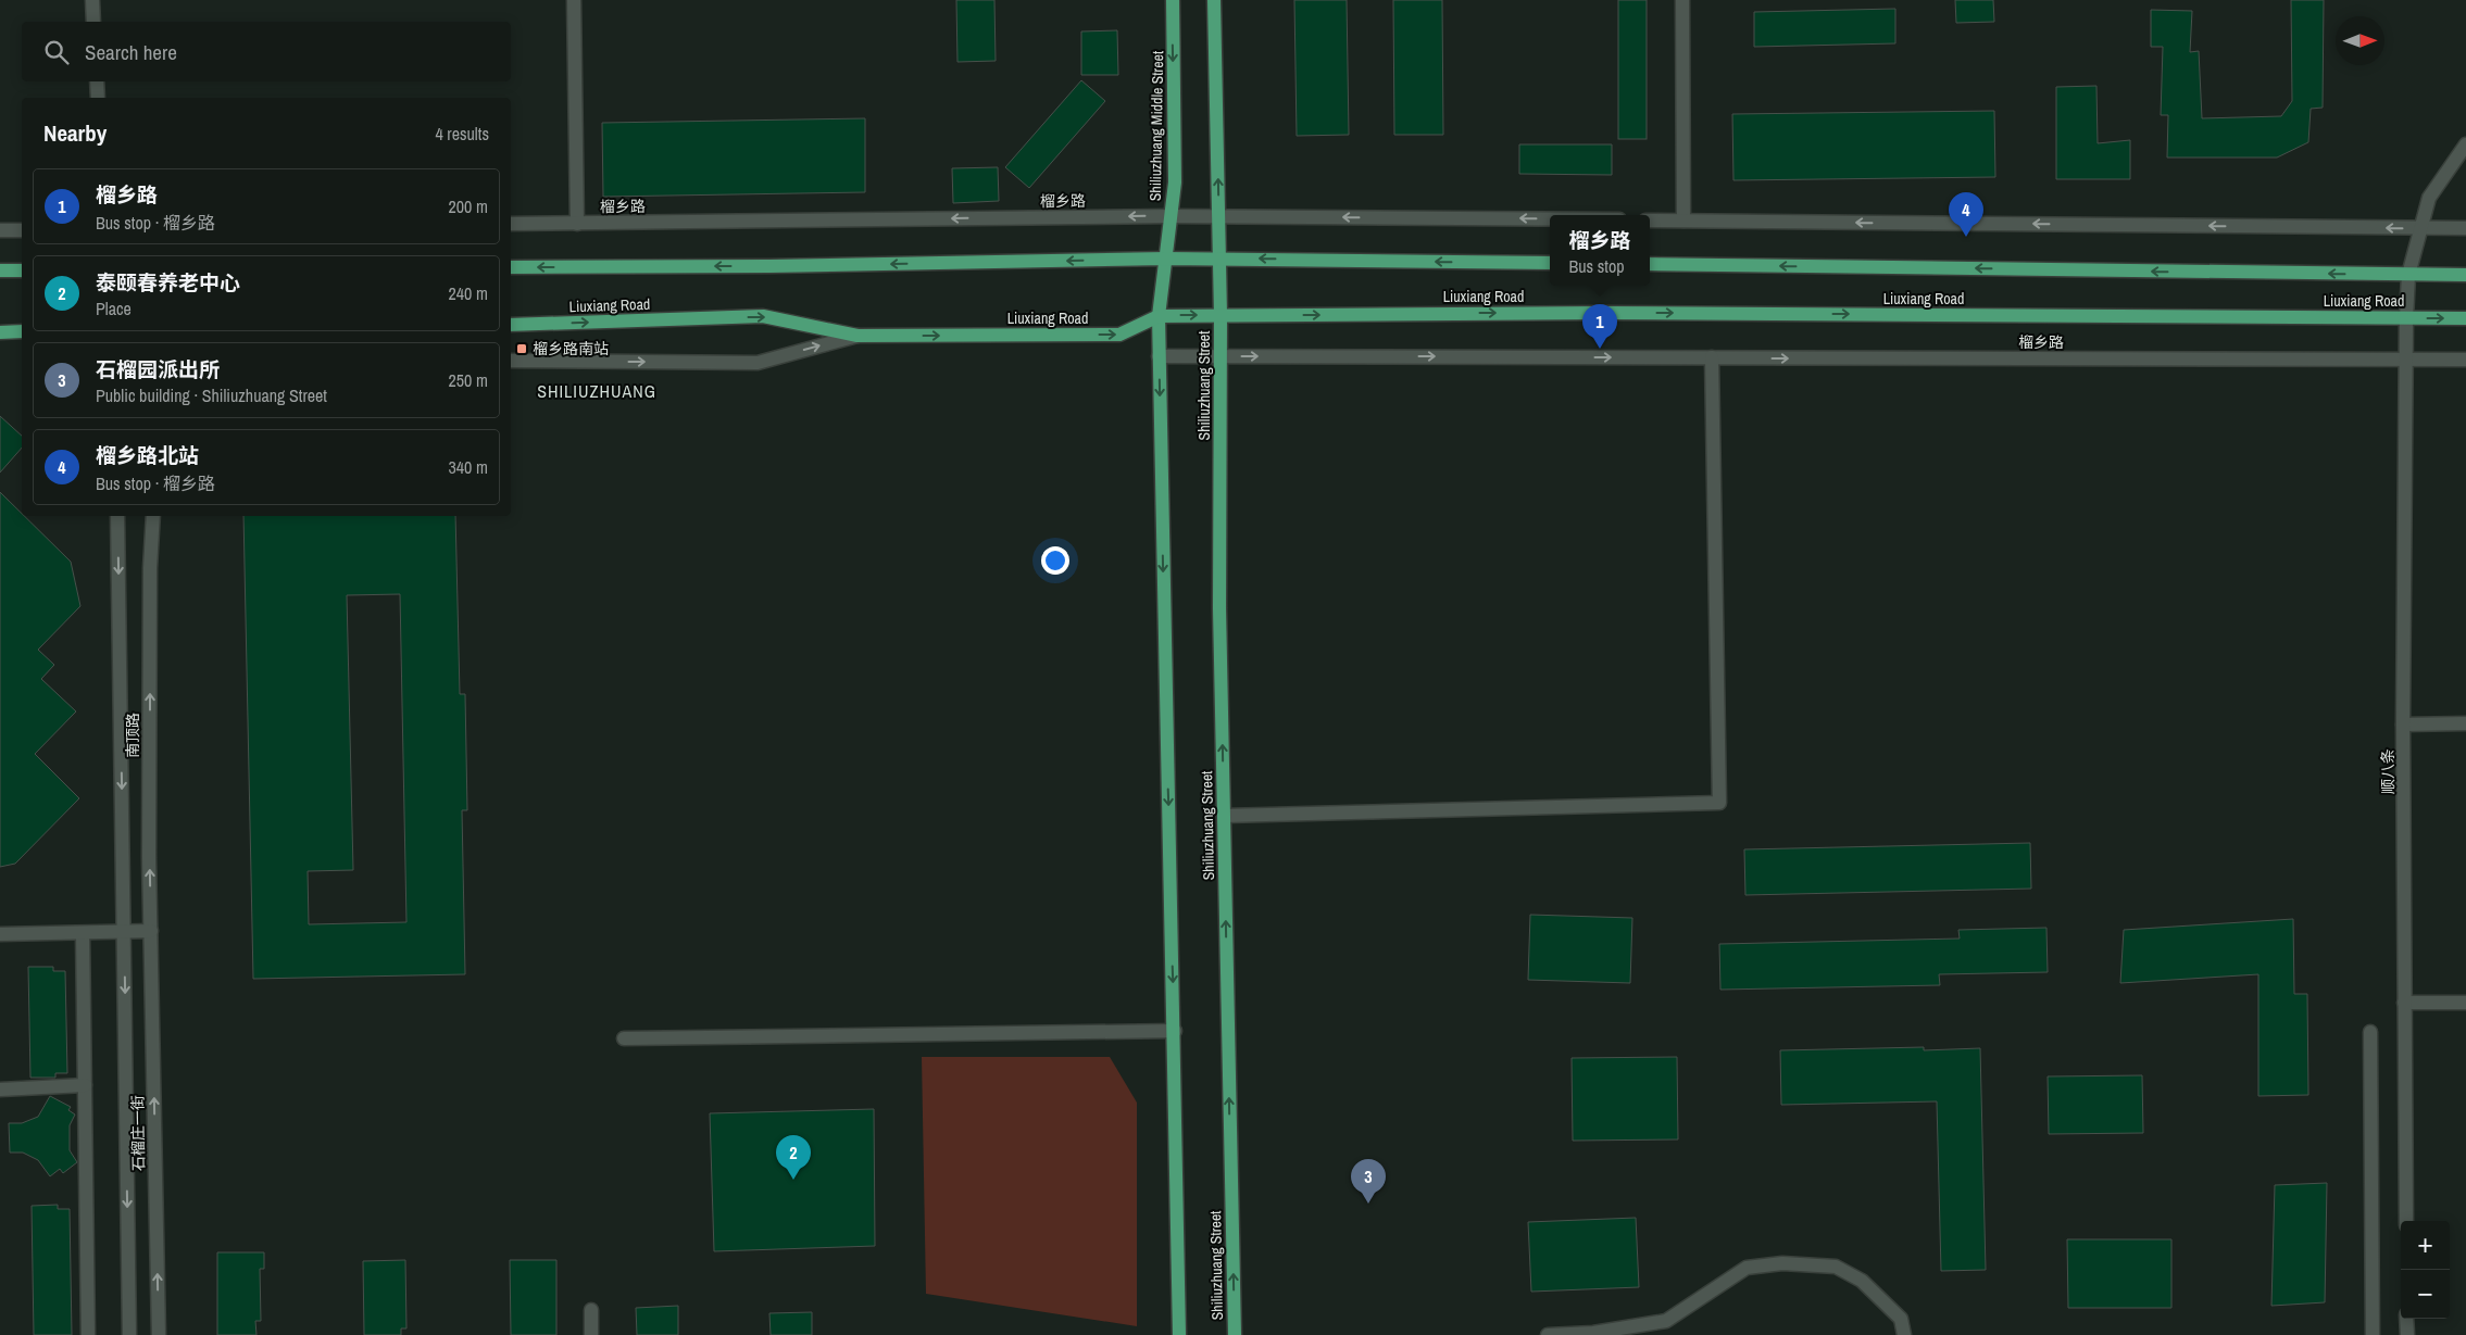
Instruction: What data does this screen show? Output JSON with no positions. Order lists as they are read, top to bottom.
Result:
{
  "streets": {
    "main road": ["Shiliuzhuang Middle Street", "Liuxiang Road", "Shiliuzhuang Street"],
    "street": [
      "榴乡路",
      "南顶路",
      "顺八条",
      "石榴庄一街"
    ]
  },
  "crossings": [
    ["Shiliuzhuang Middle Street", "榴乡路"],
    ["Shiliuzhuang Middle Street", "Liuxiang Road"],
    ["榴乡路", "Shiliuzhuang Street"],
    ["榴乡路", "顺八条"],
    ["Liuxiang Road", "Shiliuzhuang Street"],
    ["Liuxiang Road", "顺八条"],
    ["南顶路", "石榴庄一街"]
  ],
  "districts": ["SHILIUZHUANG"],
  "places": {
    "transit": ["榴乡路南站"]
  },
  "north": "right",
  "page": {
    "search": "Search here",
    "heading": ["Nearby", "4 results"],
    "list": [
      {
        "mark": "1",
        "name": "榴乡路",
        "note": "Bus stop · 榴乡路",
        "value": "200 m"
      },
      {
        "mark": "2",
        "name": "泰颐春养老中心",
        "note": "Place",
        "value": "240 m"
      },
      {
        "mark": "3",
        "name": "石榴园派出所",
        "note": "Public building · Shiliuzhuang Street",
        "value": "250 m"
      },
      {
        "mark": "4",
        "name": "榴乡路北站",
        "note": "Bus stop · 榴乡路",
        "value": "340 m"
      }
    ],
    "pins": [
      "4",
      "1",
      "2",
      "3"
    ],
    "popup": ["榴乡路", "Bus stop"],
    "map_buttons": ["+", "−"]
  }
}
